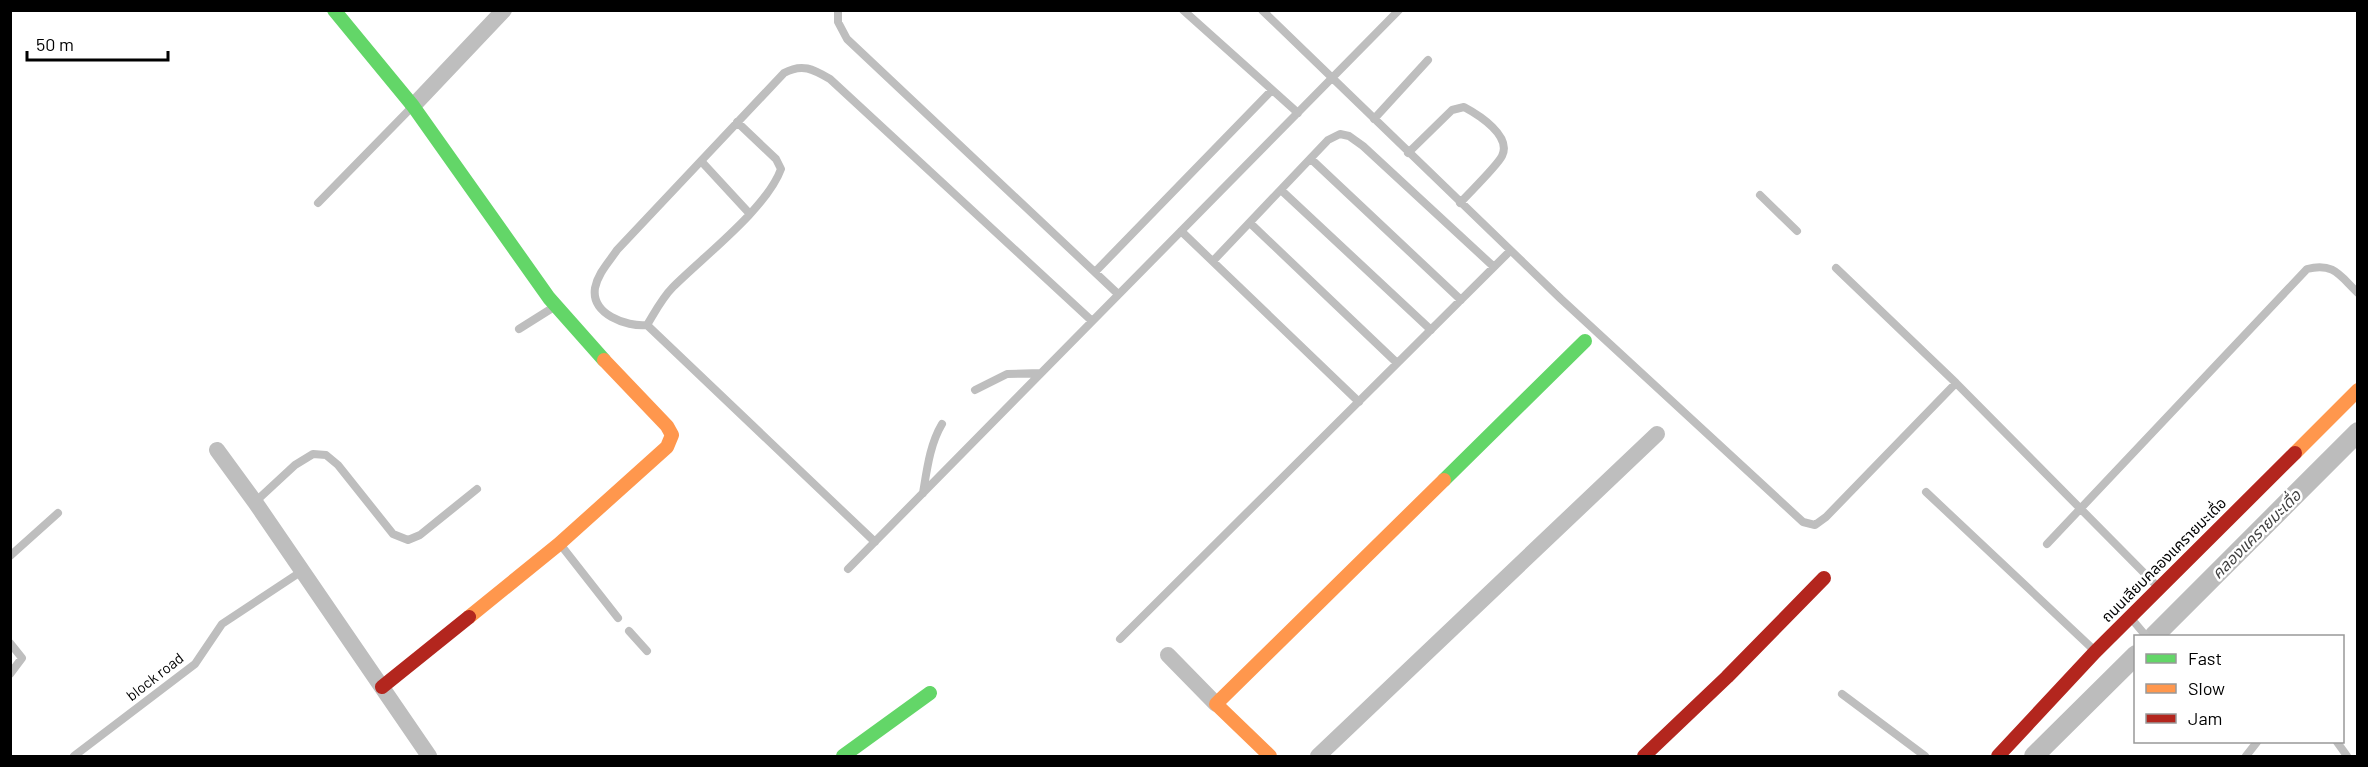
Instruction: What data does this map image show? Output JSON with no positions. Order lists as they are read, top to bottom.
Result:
{
  "streets": {
    "street": ["ถนนเลียบคลองแครายมะเดื่อ"],
    "lane": ["block road"]
  },
  "water": ["คลองแครายมะเดื่อ"],
  "legend": ["Fast", "Slow", "Jam"],
  "scale_bar": "50 m"
}
